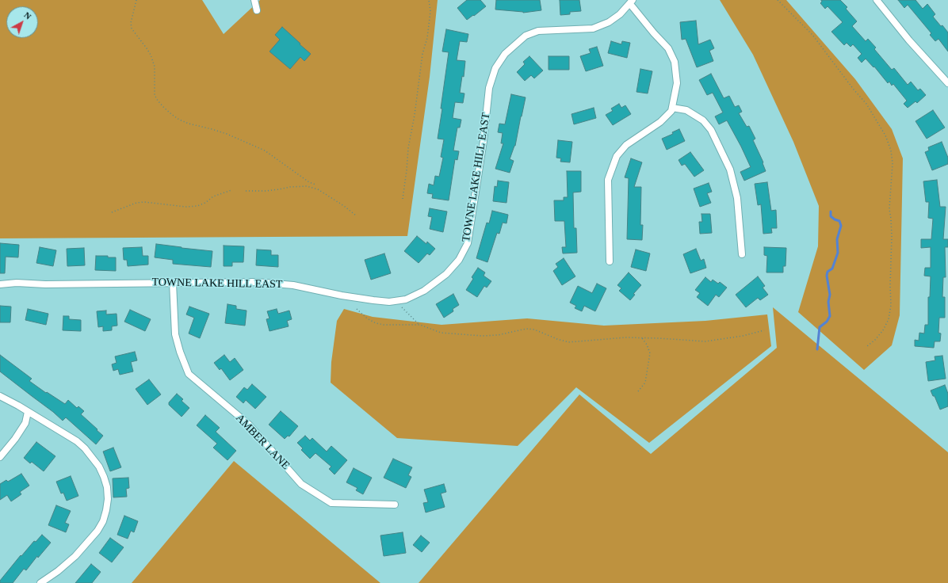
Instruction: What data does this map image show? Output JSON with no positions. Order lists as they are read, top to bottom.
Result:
{
  "streets": {
    "street": ["TOWNE LAKE HILL EAST", "AMBER LANE"]
  },
  "crossings": [
    ["TOWNE LAKE HILL EAST", "AMBER LANE"]
  ],
  "north": "top right"
}
